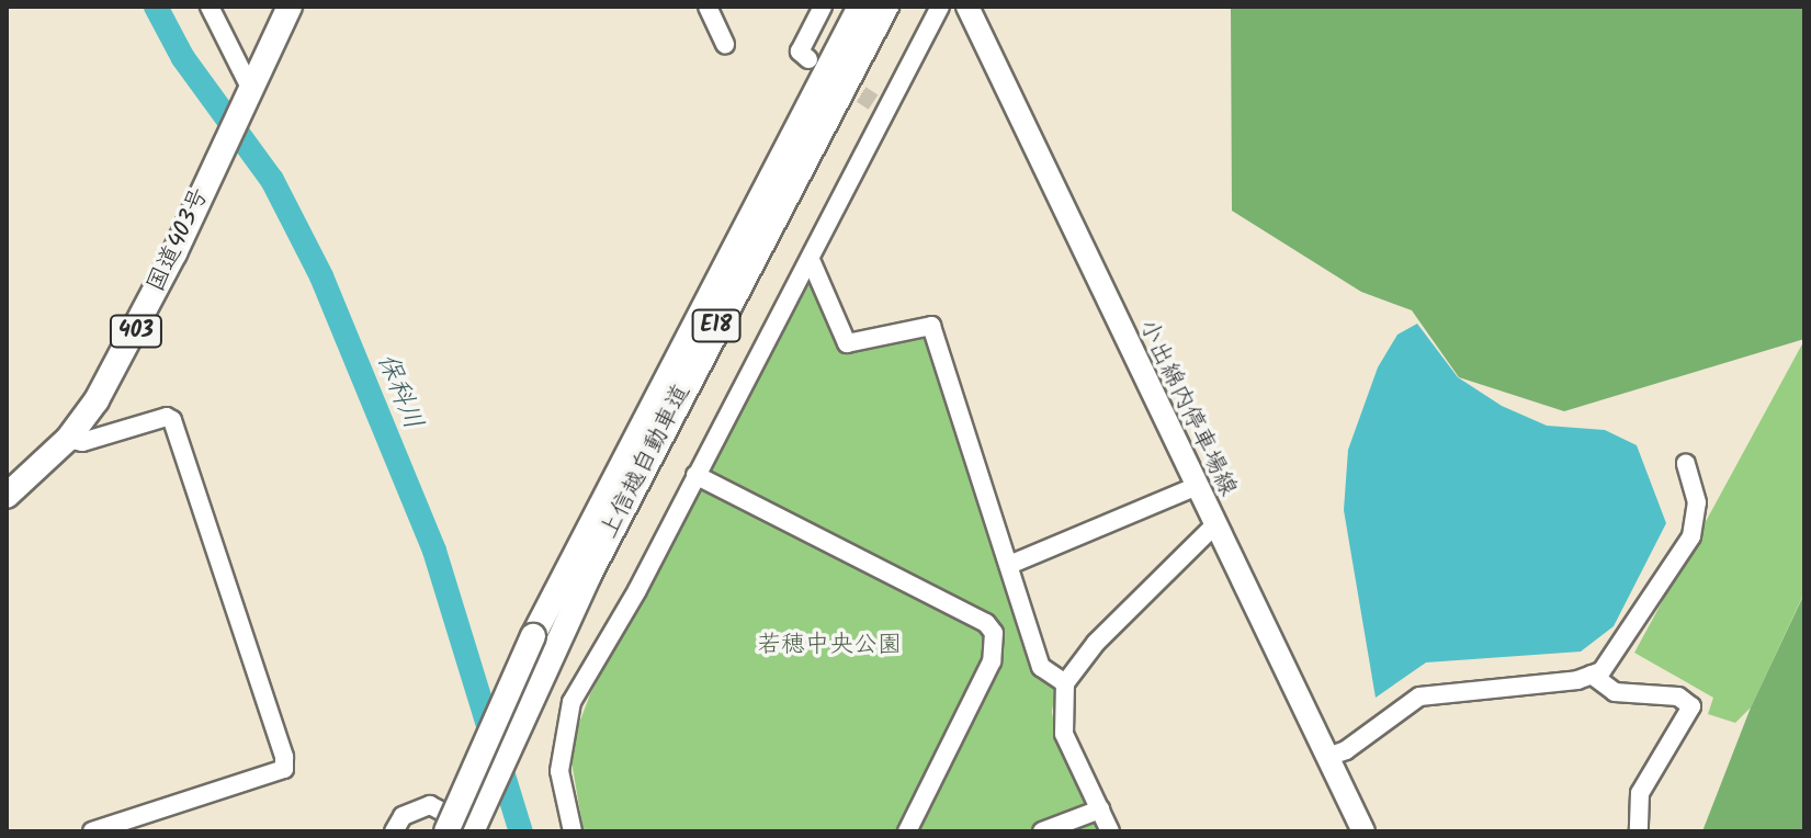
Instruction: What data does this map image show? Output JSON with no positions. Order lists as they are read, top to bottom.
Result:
{
  "streets": {
    "highway": [
      "国道403号",
      "E18",
      "403",
      "上信越自動車道"
    ],
    "main road": ["小出綿内停車場線"]
  },
  "water": ["保科川"],
  "parks": ["若穂中央公園"]
}
